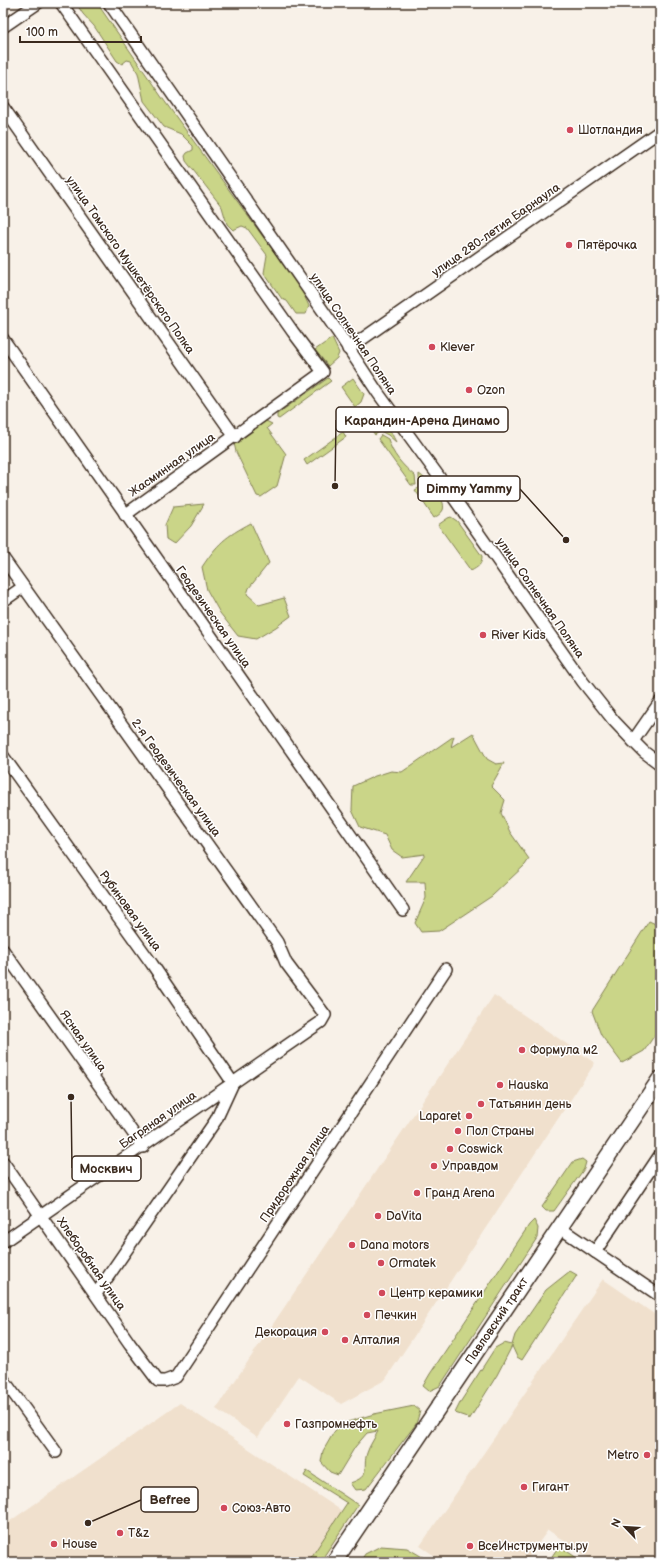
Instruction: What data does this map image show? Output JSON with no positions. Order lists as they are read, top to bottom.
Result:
{
  "streets": {
    "main road": ["Павловский тракт"],
    "street": [
      "улица 280-летия Барнаула",
      "улица Томского Мушкетёрского Полка",
      "улица Солнечная Поляна",
      "Жасминная улица",
      "Геодезическая улица",
      "2-я Геодезическая улица",
      "Рубиновая улица",
      "Ясная улица",
      "Багряная улица",
      "Придорожная улица",
      "Хлеборобная улица"
    ]
  },
  "crossings": [
    ["улица 280-летия Барнаула", "улица Солнечная Поляна"],
    ["улица Томского Мушкетёрского Полка", "Жасминная улица"],
    ["Жасминная улица", "Геодезическая улица"],
    ["2-я Геодезическая улица", "Багряная улица"],
    ["Рубиновая улица", "Багряная улица"],
    ["Ясная улица", "Багряная улица"],
    ["Багряная улица", "Хлеборобная улица"],
    ["Придорожная улица", "Хлеборобная улица"]
  ],
  "places": [
    "Шотландия",
    "Пятёрочка",
    "Klever",
    "Ozon",
    "Карандин-Арена Динамо",
    "Dimmy Yammy",
    "River Kids",
    "Формула м2",
    "Hauska",
    "Москвич",
    "Татьянин день",
    "Laparet",
    "Пол Страны",
    "Coswick",
    "Управдом",
    "Гранд Arena",
    "DaVita",
    "Dana motors",
    "Ormatek",
    "Центр керамики",
    "Печкин",
    "Декорация",
    "Алталия",
    "Газпромнефть",
    "Metro",
    "Гигант",
    "Союз-Авто",
    "Befree",
    "T&z",
    "House",
    "ВсеИнструменты.ру"
  ],
  "scale_bar": "100 m",
  "north": "top left"
}
